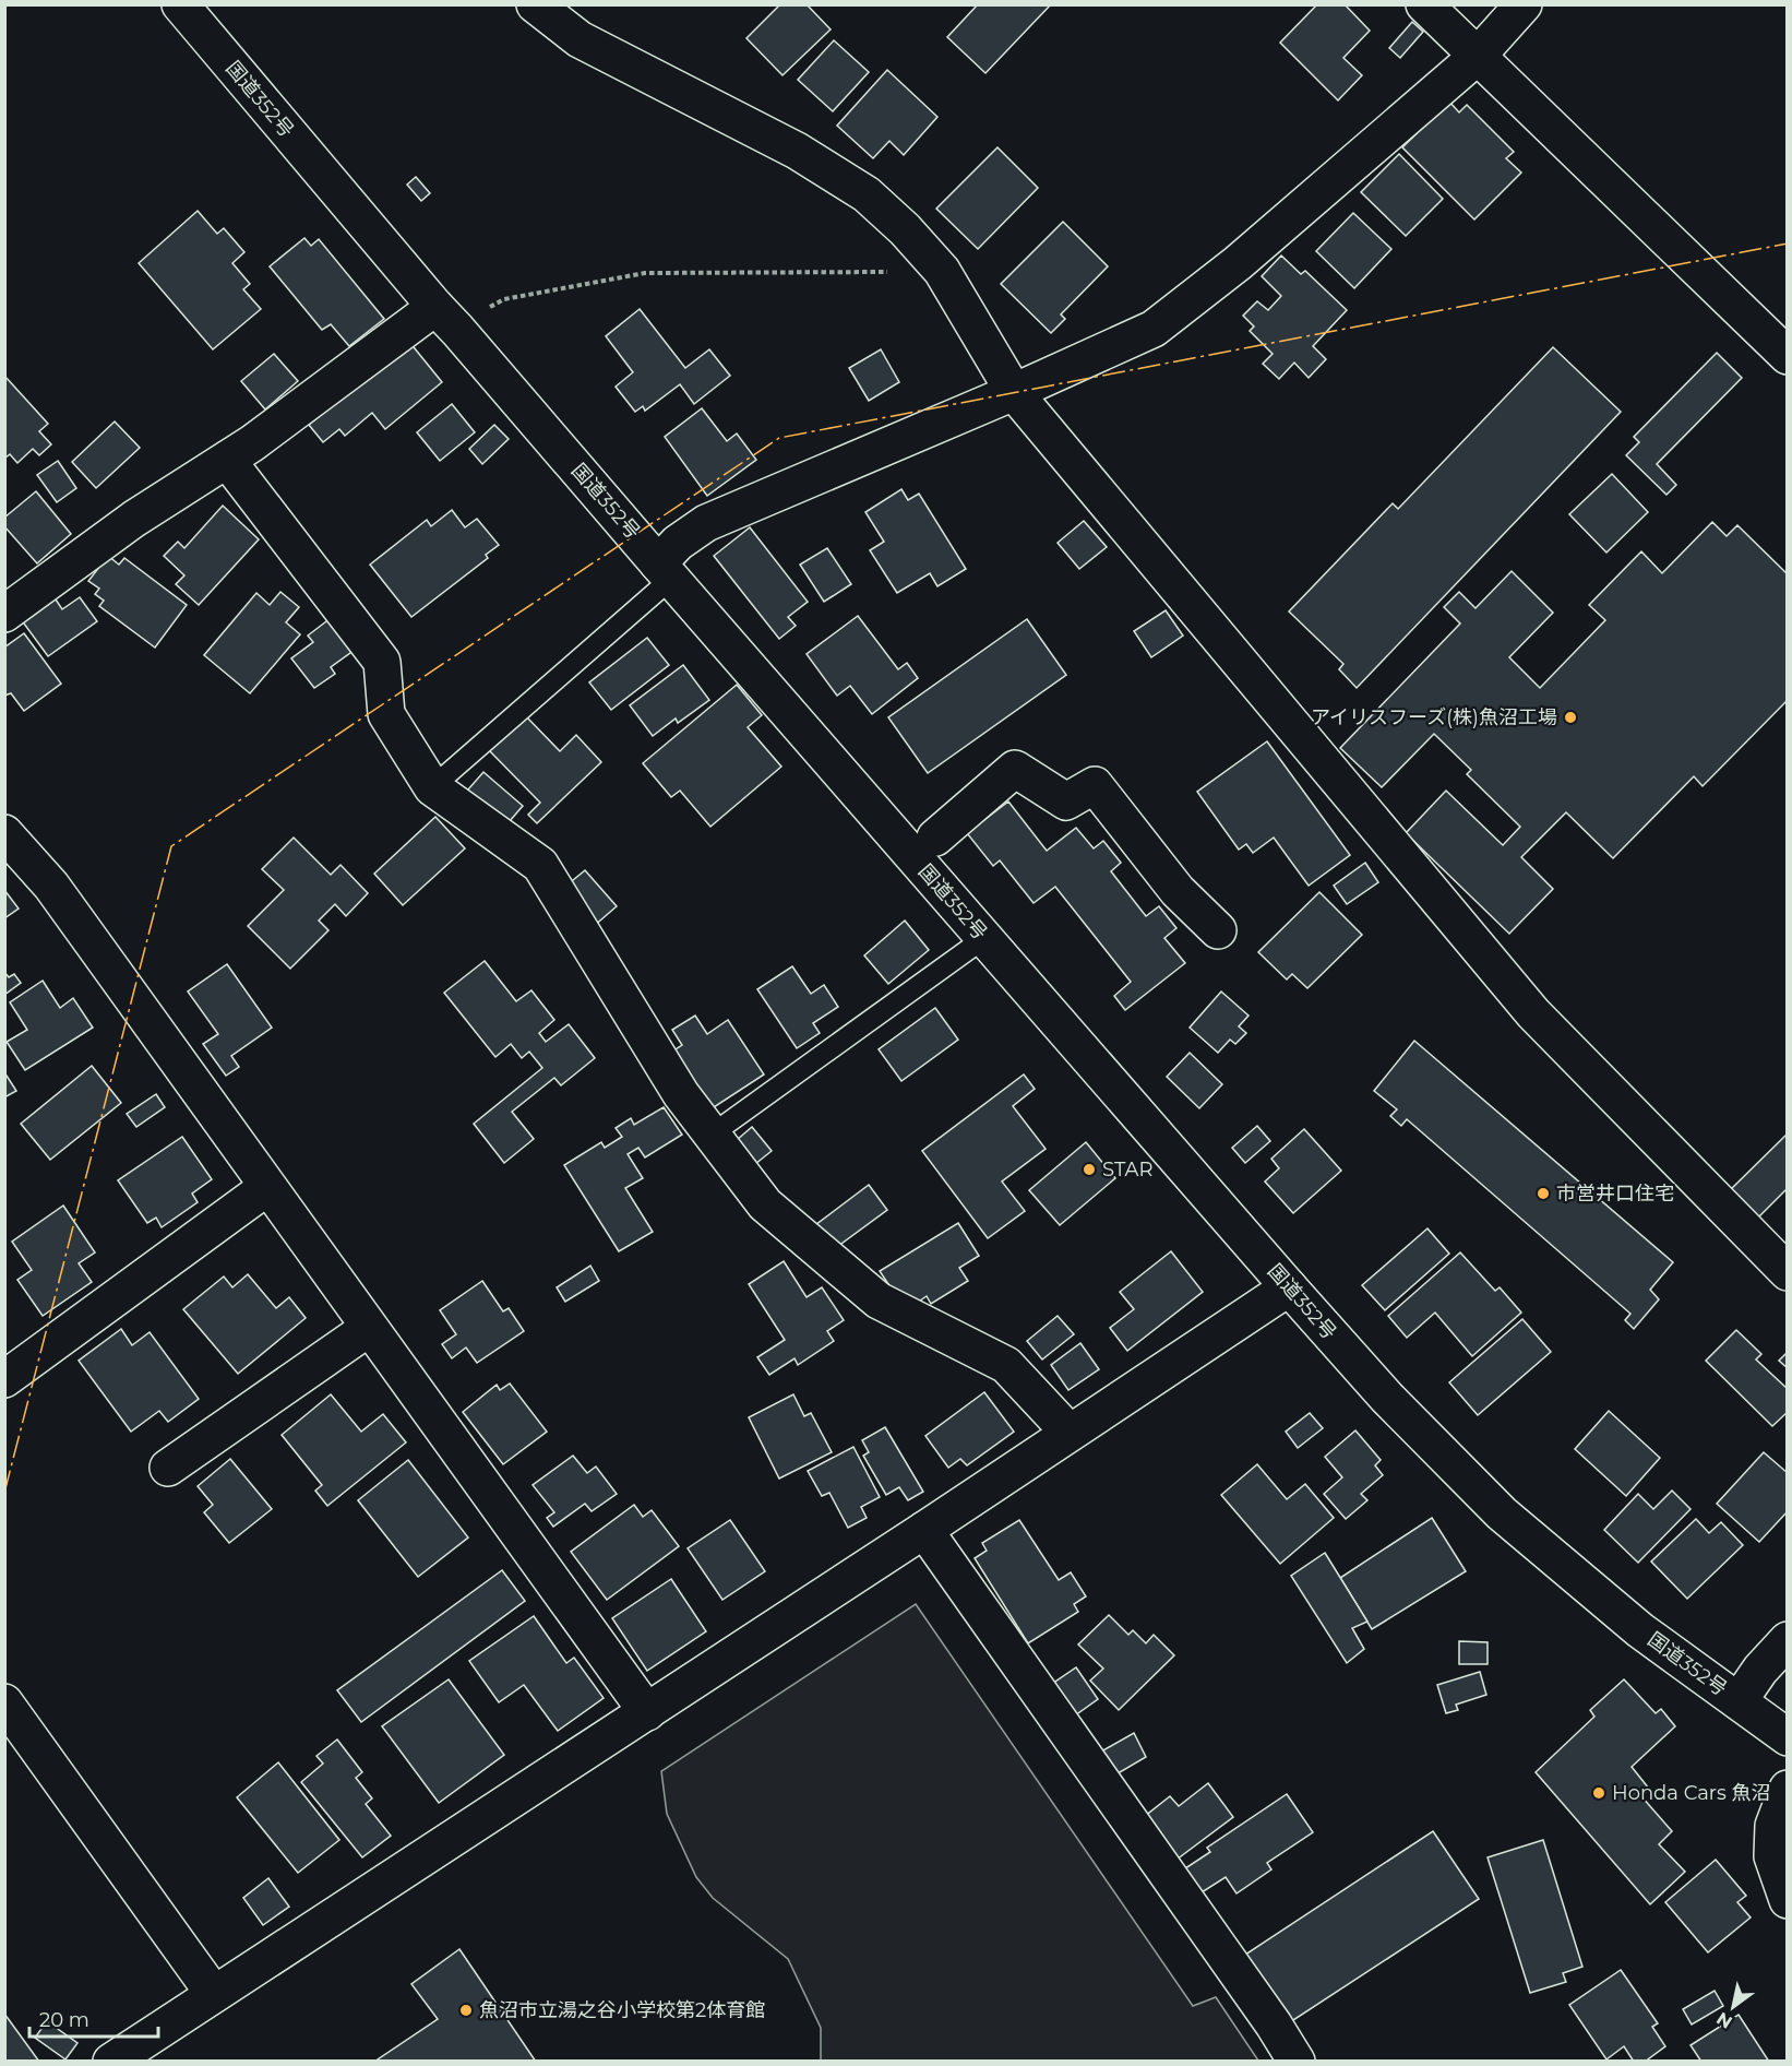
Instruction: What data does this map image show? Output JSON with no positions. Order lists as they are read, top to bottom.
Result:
{
  "streets": {
    "main road": ["国道352号"]
  },
  "places": [
    "アイリスフーズ(株)魚沼工場",
    "STAR",
    "市営井口住宅",
    "Honda Cars 魚沼",
    "魚沼市立湯之谷小学校第2体育館"
  ],
  "scale_bar": "20 m",
  "north": "bottom left"
}
